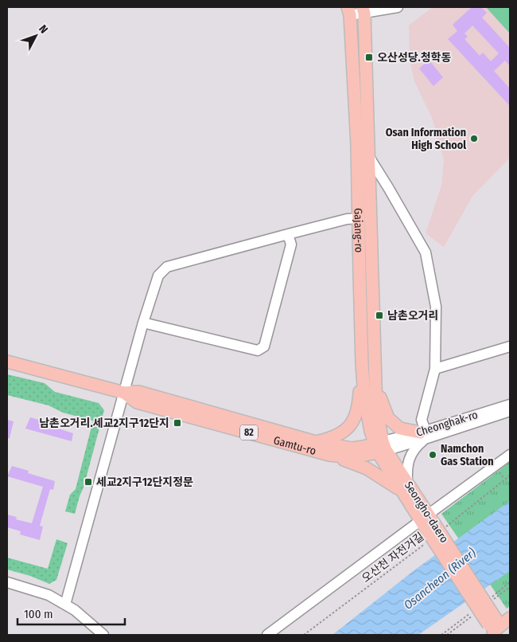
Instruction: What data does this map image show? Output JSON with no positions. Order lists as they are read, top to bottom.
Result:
{
  "streets": {
    "main road": [
      "Gajang-ro",
      "82",
      "Gamtu-ro",
      "Seongho-daero"
    ],
    "street": ["Cheonghak-ro"],
    "path": ["오산천 자전거길"]
  },
  "crossings": [
    ["Gajang-ro", "Cheonghak-ro"],
    ["Gajang-ro", "Gamtu-ro"],
    ["Gajang-ro", "Seongho-daero"],
    ["Cheonghak-ro", "Gamtu-ro"],
    ["Cheonghak-ro", "Seongho-daero"],
    ["Gamtu-ro", "Seongho-daero"]
  ],
  "water": ["Osancheon (River)"],
  "places": {
    "transit": [
      "오산성당.청학동",
      "남촌오거리",
      "남촌오거리.세교2지구12단지",
      "세교2지구12단지정문"
    ],
    "other": ["Osan Information High School", "Namchon Gas Station"]
  },
  "scale_bar": "100 m",
  "north": "top right"
}
